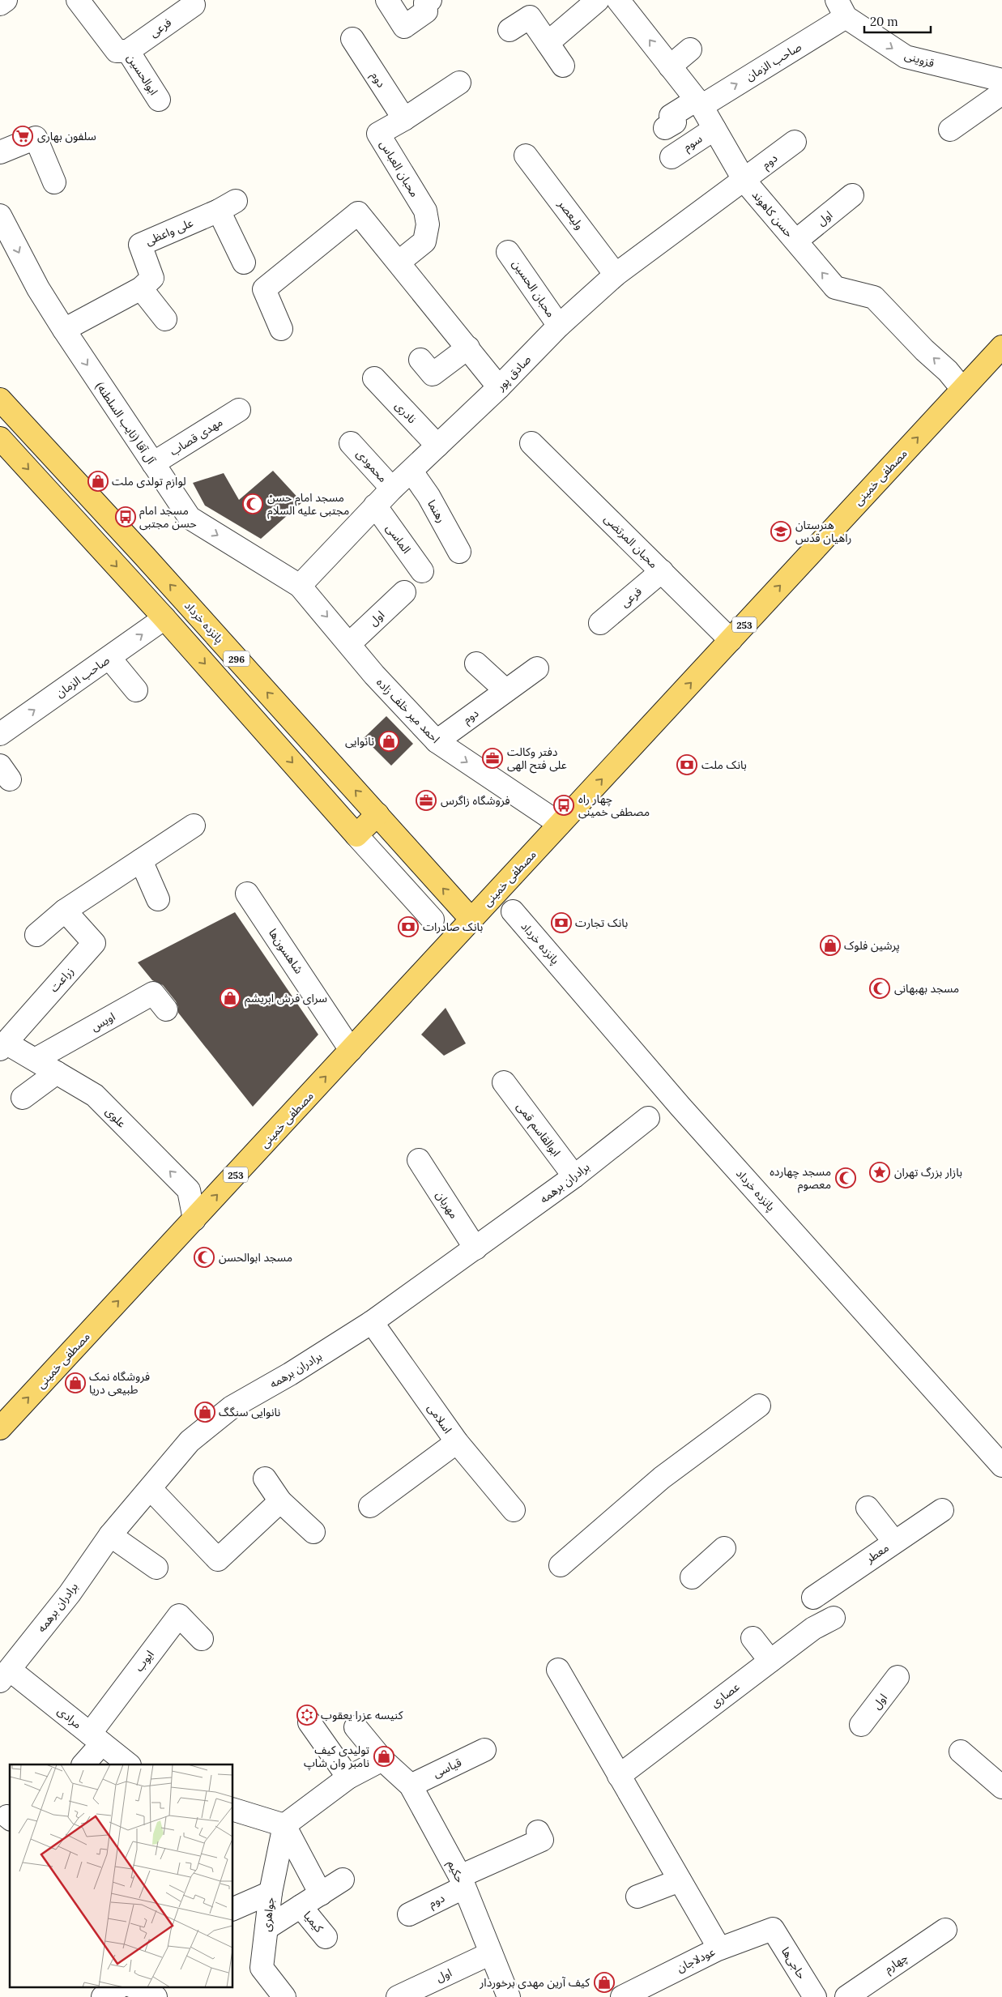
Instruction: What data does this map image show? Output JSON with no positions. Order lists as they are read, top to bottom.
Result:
{
  "streets": {
    "main road": [
      "مصطفی خمینی",
      "پانزده خرداد",
      "253",
      "296"
    ],
    "street": [
      "فرعی",
      "قزوینی",
      "صاحب الزمان",
      "ابوالحسین",
      "دوم",
      "سوم",
      "محبان العباس",
      "حسن کاهوند",
      "ولیعصر",
      "اول",
      "علی واعظی",
      "محبان الحسین",
      "صادق پور",
      "نادری",
      "آل آقا (نایب السلطنه)",
      "مهدی قصاب",
      "محمودی",
      "رهنما",
      "الماسی",
      "محبان المرتضی",
      "احمد میر خلف زاده",
      "شاهسون‌ها",
      "زراعت",
      "اویس",
      "علوی",
      "ابوالقاسم قمی",
      "برادران برهمه",
      "مهربان",
      "اسلامی",
      "معطر",
      "ایوب",
      "عصاری",
      "مرادی",
      "قیاسی",
      "حکیم",
      "جواهری",
      "کیمیا",
      "عودلاجان",
      "حاجی‌ها",
      "چهارم"
    ]
  },
  "crossings": [
    ["فرعی", "ابوالحسین"],
    ["فرعی", "محبان المرتضی"],
    ["قزوینی", "صاحب الزمان"],
    ["صاحب الزمان", "حسن کاهوند"],
    ["صاحب الزمان", "296"],
    ["دوم", "محبان العباس"],
    ["دوم", "حسن کاهوند"],
    ["دوم", "صادق پور"],
    ["دوم", "احمد میر خلف زاده"],
    ["دوم", "حکیم"],
    ["سوم", "حسن کاهوند"],
    ["حسن کاهوند", "اول"],
    ["حسن کاهوند", "صادق پور"],
    ["حسن کاهوند", "مصطفی خمینی"],
    ["ولیعصر", "صادق پور"],
    ["اول", "احمد میر خلف زاده"],
    ["اول", "حکیم"],
    ["علی واعظی", "آل آقا (نایب السلطنه)"],
    ["محبان الحسین", "صادق پور"],
    ["صادق پور", "نادری"],
    ["صادق پور", "آل آقا (نایب السلطنه)"],
    ["صادق پور", "محمودی"],
    ["صادق پور", "رهنما"],
    ["صادق پور", "الماسی"],
    ["صادق پور", "احمد میر خلف زاده"],
    ["آل آقا (نایب السلطنه)", "مهدی قصاب"],
    ["آل آقا (نایب السلطنه)", "احمد میر خلف زاده"],
    ["مصطفی خمینی", "محبان المرتضی"],
    ["مصطفی خمینی", "پانزده خرداد"],
    ["مصطفی خمینی", "احمد میر خلف زاده"],
    ["مصطفی خمینی", "شاهسون‌ها"],
    ["مصطفی خمینی", "علوی"],
    ["زراعت", "علوی"],
    ["اویس", "علوی"],
    ["ابوالقاسم قمی", "برادران برهمه"],
    ["برادران برهمه", "مهربان"],
    ["برادران برهمه", "اسلامی"],
    ["برادران برهمه", "مرادی"],
    ["ایوب", "مرادی"],
    ["قیاسی", "حکیم"],
    ["عودلاجان", "حاجی‌ها"]
  ],
  "one_way": [
    "قزوینی",
    "حسن کاهوند",
    "آل آقا (نایب السلطنه)",
    "مصطفی خمینی",
    "علوی"
  ],
  "places": {
    "supermarket": ["سلفون بهاری"],
    "shop": [
      "لوازم تولدی ملت",
      "نانوایی",
      "پرشین فلوک",
      "سرای فرش ابریشم",
      "فروشگاه نمک طبیعی دریا",
      "نانوایی سنگگ",
      "تولیدی کیف نامبر وان شاپ",
      "کیف آرین مهدی برخوردار"
    ],
    "mosque": [
      "مسجد امام حسن مجتبی علیه السلام",
      "مسجد بهبهانی",
      "مسجد چهارده معصوم",
      "مسجد ابوالحسن"
    ],
    "bus stop": ["مسجد امام حسن مجتبی", "چهار راه مصطفی خمینی"],
    "school or university": ["هنرستان راهیان قدس"],
    "office": ["دفتر وکالت علی فتح الهی", "فروشگاه زاگرس"],
    "bank": ["بانک ملت", "بانک تجارت", "بانک صادرات"],
    "place": ["بازار بزرگ تهران"],
    "synagogue": ["کنیسه عزرا یعقوب"]
  },
  "scale_bar": "20 m"
}
